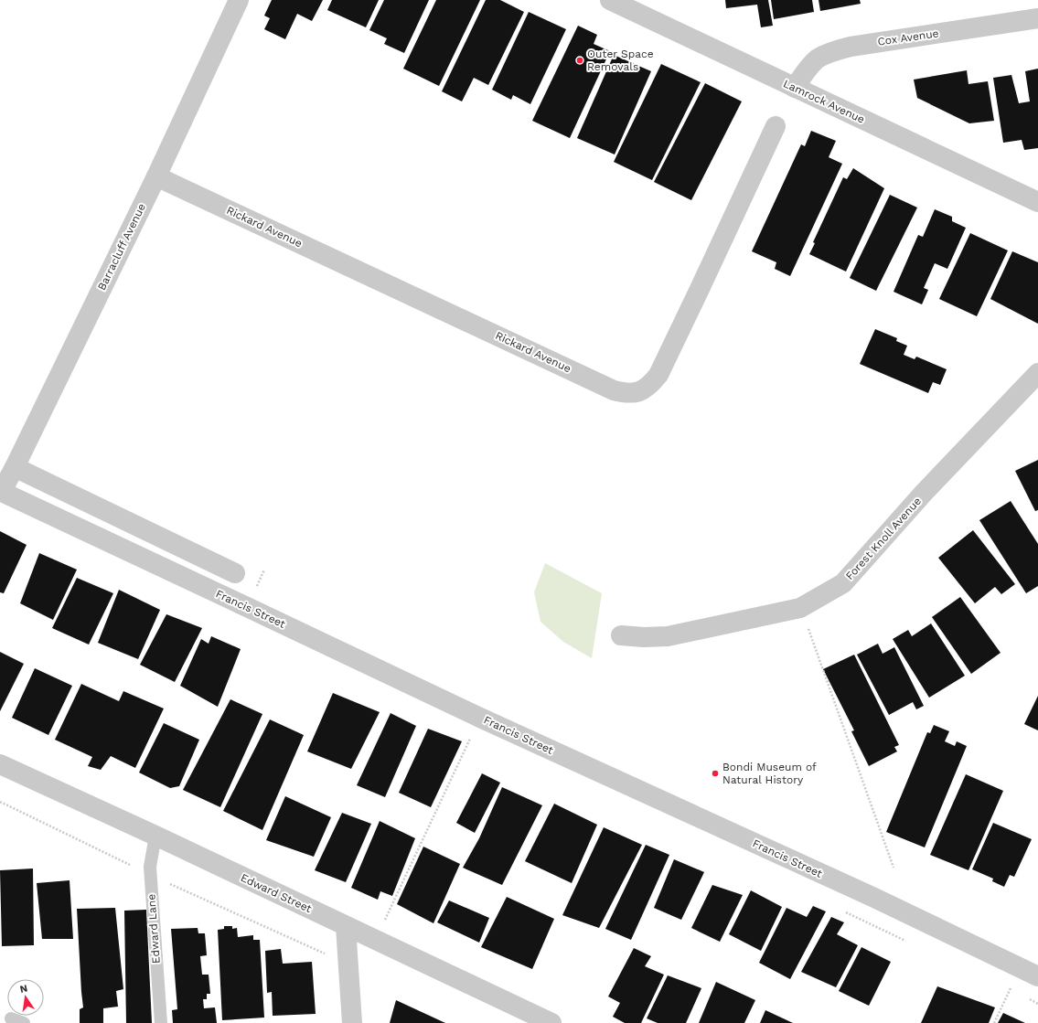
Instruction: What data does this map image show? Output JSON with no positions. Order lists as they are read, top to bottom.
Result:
{
  "streets": {
    "street": [
      "Cox Avenue",
      "Lamrock Avenue",
      "Rickard Avenue",
      "Barracluff Avenue",
      "Forest Knoll Avenue",
      "Francis Street",
      "Edward Street"
    ],
    "lane": ["Edward Lane"]
  },
  "crossings": [
    ["Cox Avenue", "Lamrock Avenue"],
    ["Rickard Avenue", "Barracluff Avenue"],
    ["Barracluff Avenue", "Francis Street"],
    ["Edward Street", "Edward Lane"]
  ],
  "places": ["Outer Space Removals", "Bondi Museum of Natural History"],
  "north": "top"
}
